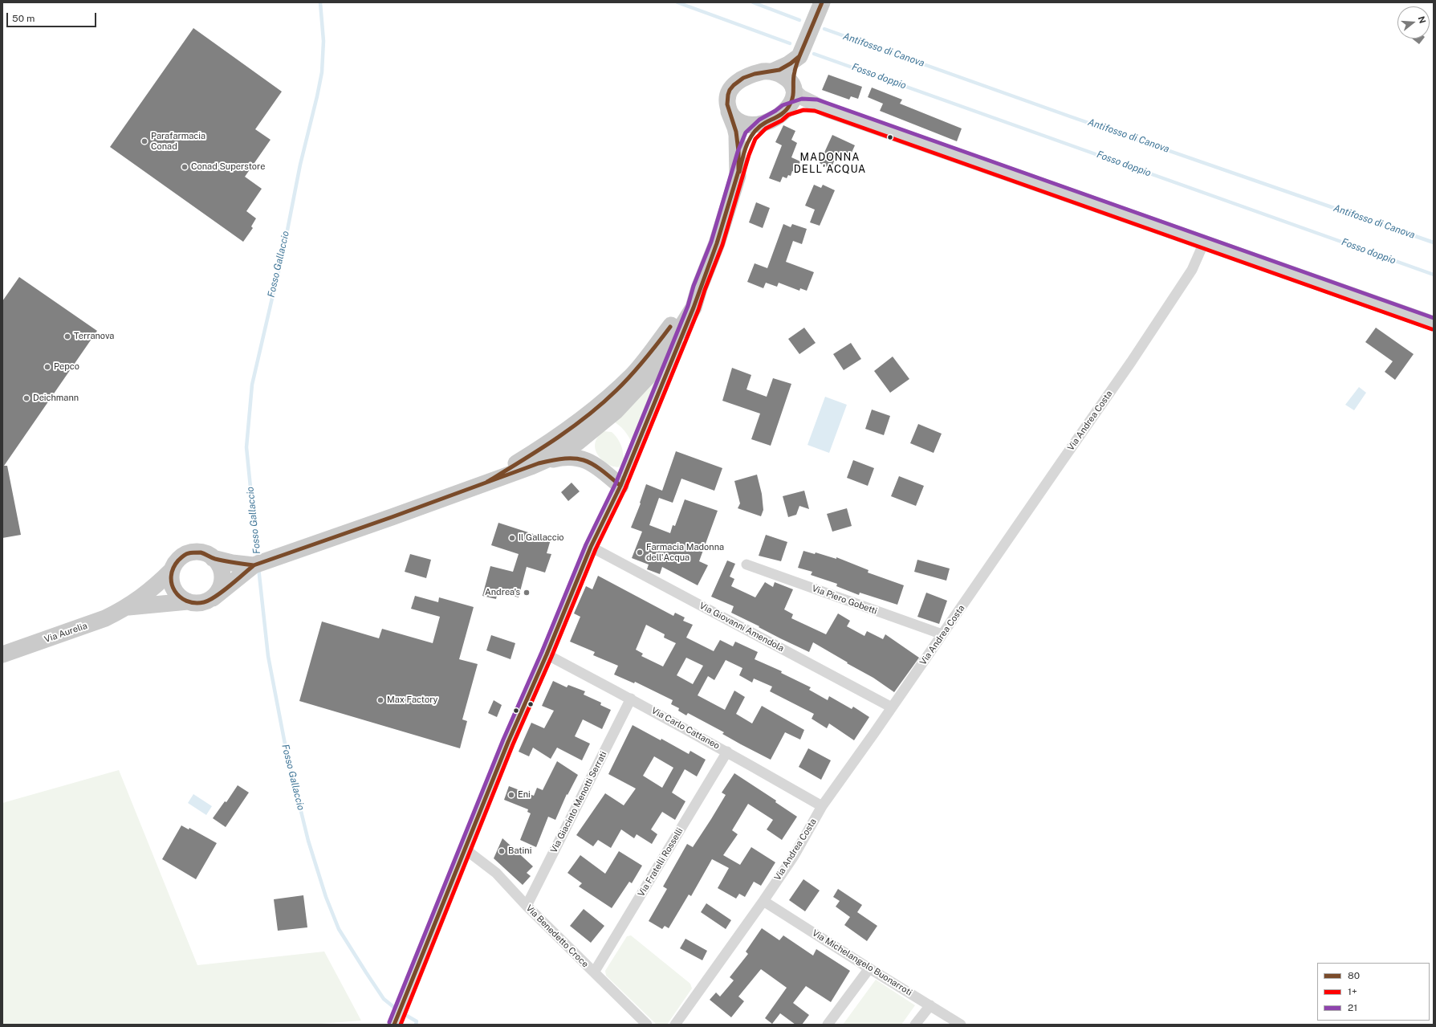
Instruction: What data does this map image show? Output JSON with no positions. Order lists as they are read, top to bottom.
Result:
{
  "streets": {
    "main road": ["Via Aurelia"],
    "street": [
      "Via Andrea Costa",
      "Via Piero Gobetti",
      "Via Giovanni Amendola",
      "Via Carlo Cattaneo",
      "Via Giacinto Menotti Serrati",
      "Via Fratelli Rosselli",
      "Via Benedetto Croce",
      "Via Michelangelo Buonarroti"
    ]
  },
  "crossings": [
    ["Via Andrea Costa", "Via Piero Gobetti"],
    ["Via Andrea Costa", "Via Giovanni Amendola"],
    ["Via Andrea Costa", "Via Carlo Cattaneo"],
    ["Via Andrea Costa", "Via Michelangelo Buonarroti"],
    ["Via Carlo Cattaneo", "Via Giacinto Menotti Serrati"],
    ["Via Carlo Cattaneo", "Via Fratelli Rosselli"],
    ["Via Giacinto Menotti Serrati", "Via Benedetto Croce"],
    ["Via Fratelli Rosselli", "Via Benedetto Croce"]
  ],
  "districts": ["MADONNA DELL'ACQUA"],
  "water": ["Antifosso di Canova", "Fosso doppio", "Fosso Gallaccio"],
  "places": [
    "Parafarmacia Conad",
    "Conad Superstore",
    "Terranova",
    "Pepco",
    "Deichmann",
    "Il Gallaccio",
    "Farmacia Madonna dell'Acqua",
    "Andrea's",
    "Max Factory",
    "Eni",
    "Batini"
  ],
  "lines": ["transit line 80", "transit line 21", "transit line 1+"],
  "legend": ["80", "1+", "21"],
  "scale_bar": "50 m",
  "north": "right"
}
